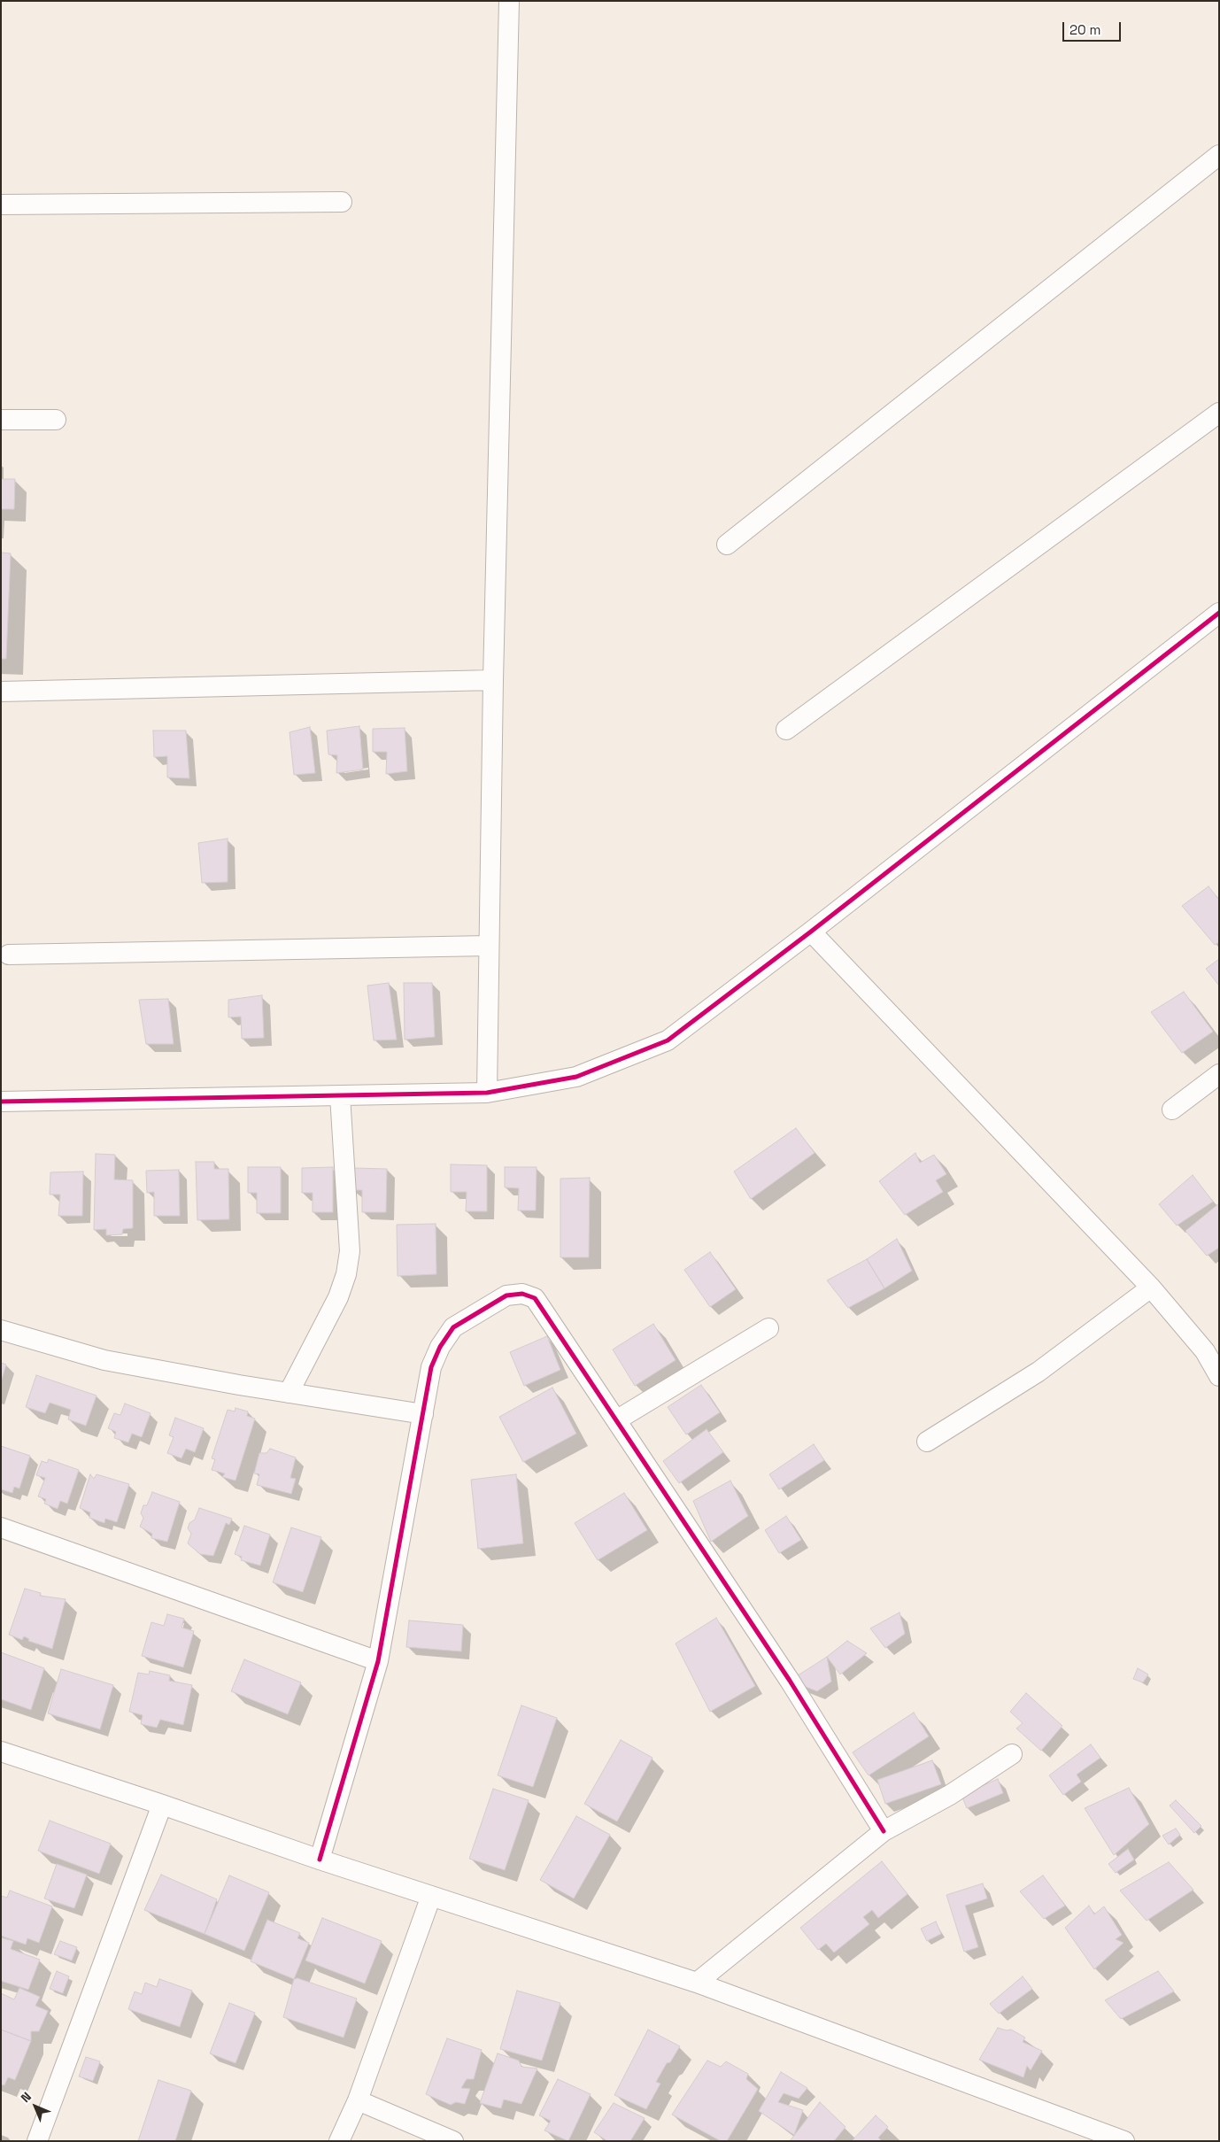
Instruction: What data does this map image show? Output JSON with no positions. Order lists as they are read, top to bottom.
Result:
{
  "scale_bar": "20 m",
  "north": "top left"
}
